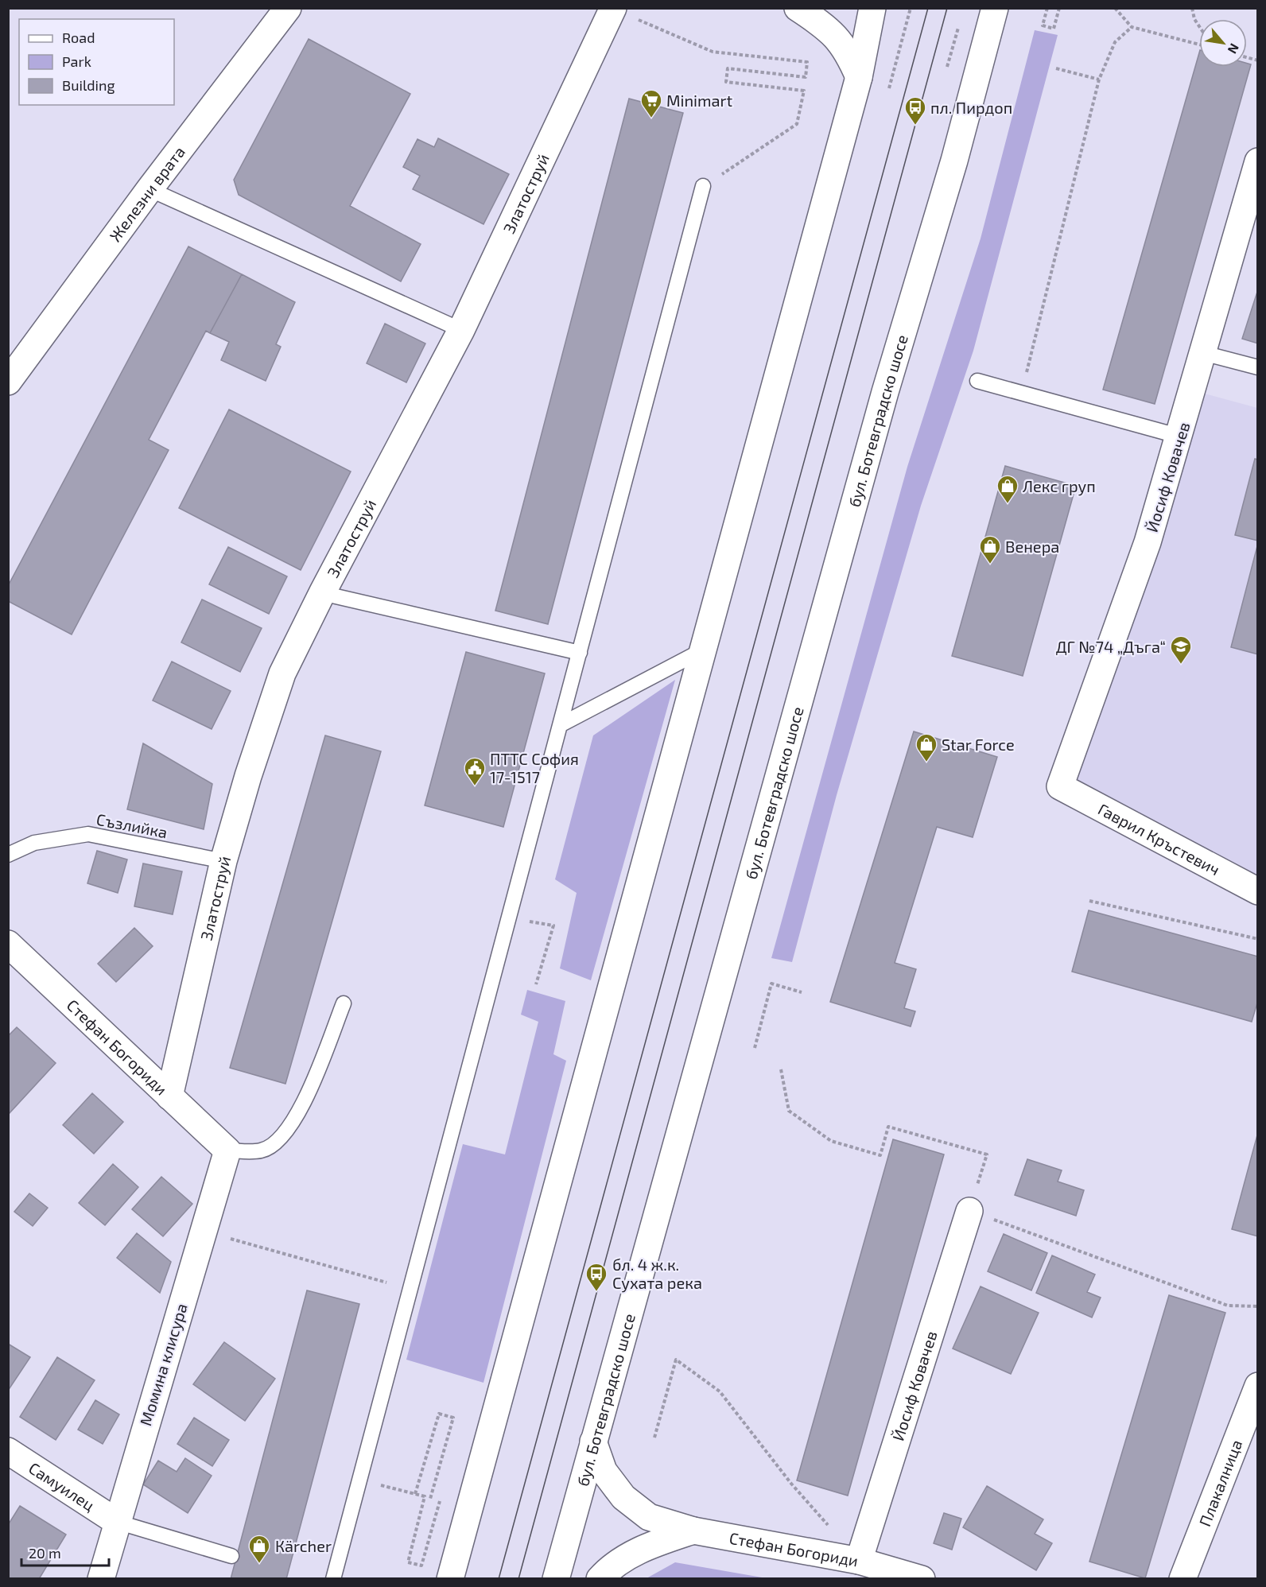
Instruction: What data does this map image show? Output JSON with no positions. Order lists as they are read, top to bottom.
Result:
{
  "streets": {
    "street": [
      "Златоструй",
      "Железни врата",
      "бул. Ботевградско шосе",
      "Йосиф Ковачев",
      "Гаврил Кръстевич",
      "Стефан Богориди",
      "Момина клисура",
      "Плакалница",
      "Самуилец"
    ],
    "lane": ["Съзлийка"]
  },
  "crossings": [
    ["Златоструй", "Съзлийка"],
    ["Златоструй", "Стефан Богориди"],
    ["бул. Ботевградско шосе", "Стефан Богориди"],
    ["Йосиф Ковачев", "Гаврил Кръстевич"],
    ["Йосиф Ковачев", "Стефан Богориди"],
    ["Стефан Богориди", "Момина клисура"],
    ["Момина клисура", "Самуилец"]
  ],
  "places": {
    "supermarket": ["Minimart"],
    "bus stop": ["пл. Пирдоп", "бл. 4 ж.к. Сухата река"],
    "shop": [
      "Лекс груп",
      "Венера",
      "Star Force",
      "Кärcher"
    ],
    "school or university": ["ДГ №74 „Дъга“"],
    "public building": ["ПТТС София 17-1517"]
  },
  "legend": ["Road", "Park", "Building"],
  "scale_bar": "20 m",
  "north": "bottom right"
}
